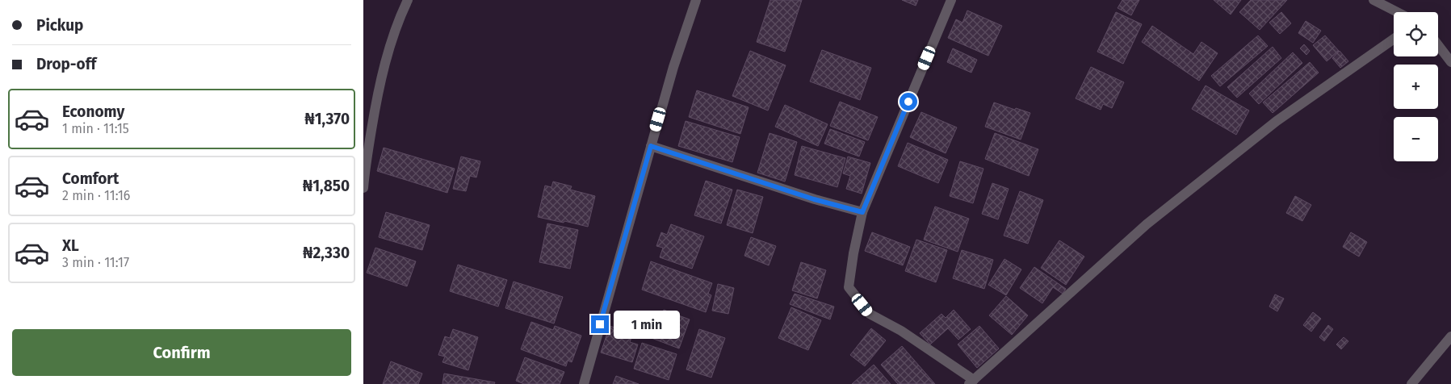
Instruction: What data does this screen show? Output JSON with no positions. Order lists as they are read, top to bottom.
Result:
{
  "page": {
    "banner": ["Pickup", "Drop-off"],
    "map_buttons": ["+", "−"],
    "list": [
      {
        "name": "Economy",
        "note": "1 min · 11:15",
        "value": "₦1,370"
      },
      {
        "name": "Comfort",
        "note": "2 min · 11:16",
        "value": "₦1,850"
      },
      {
        "name": "XL",
        "note": "3 min · 11:17",
        "value": "₦2,330"
      }
    ],
    "bubble": "1 min",
    "buttons": "Confirm"
  }
}
